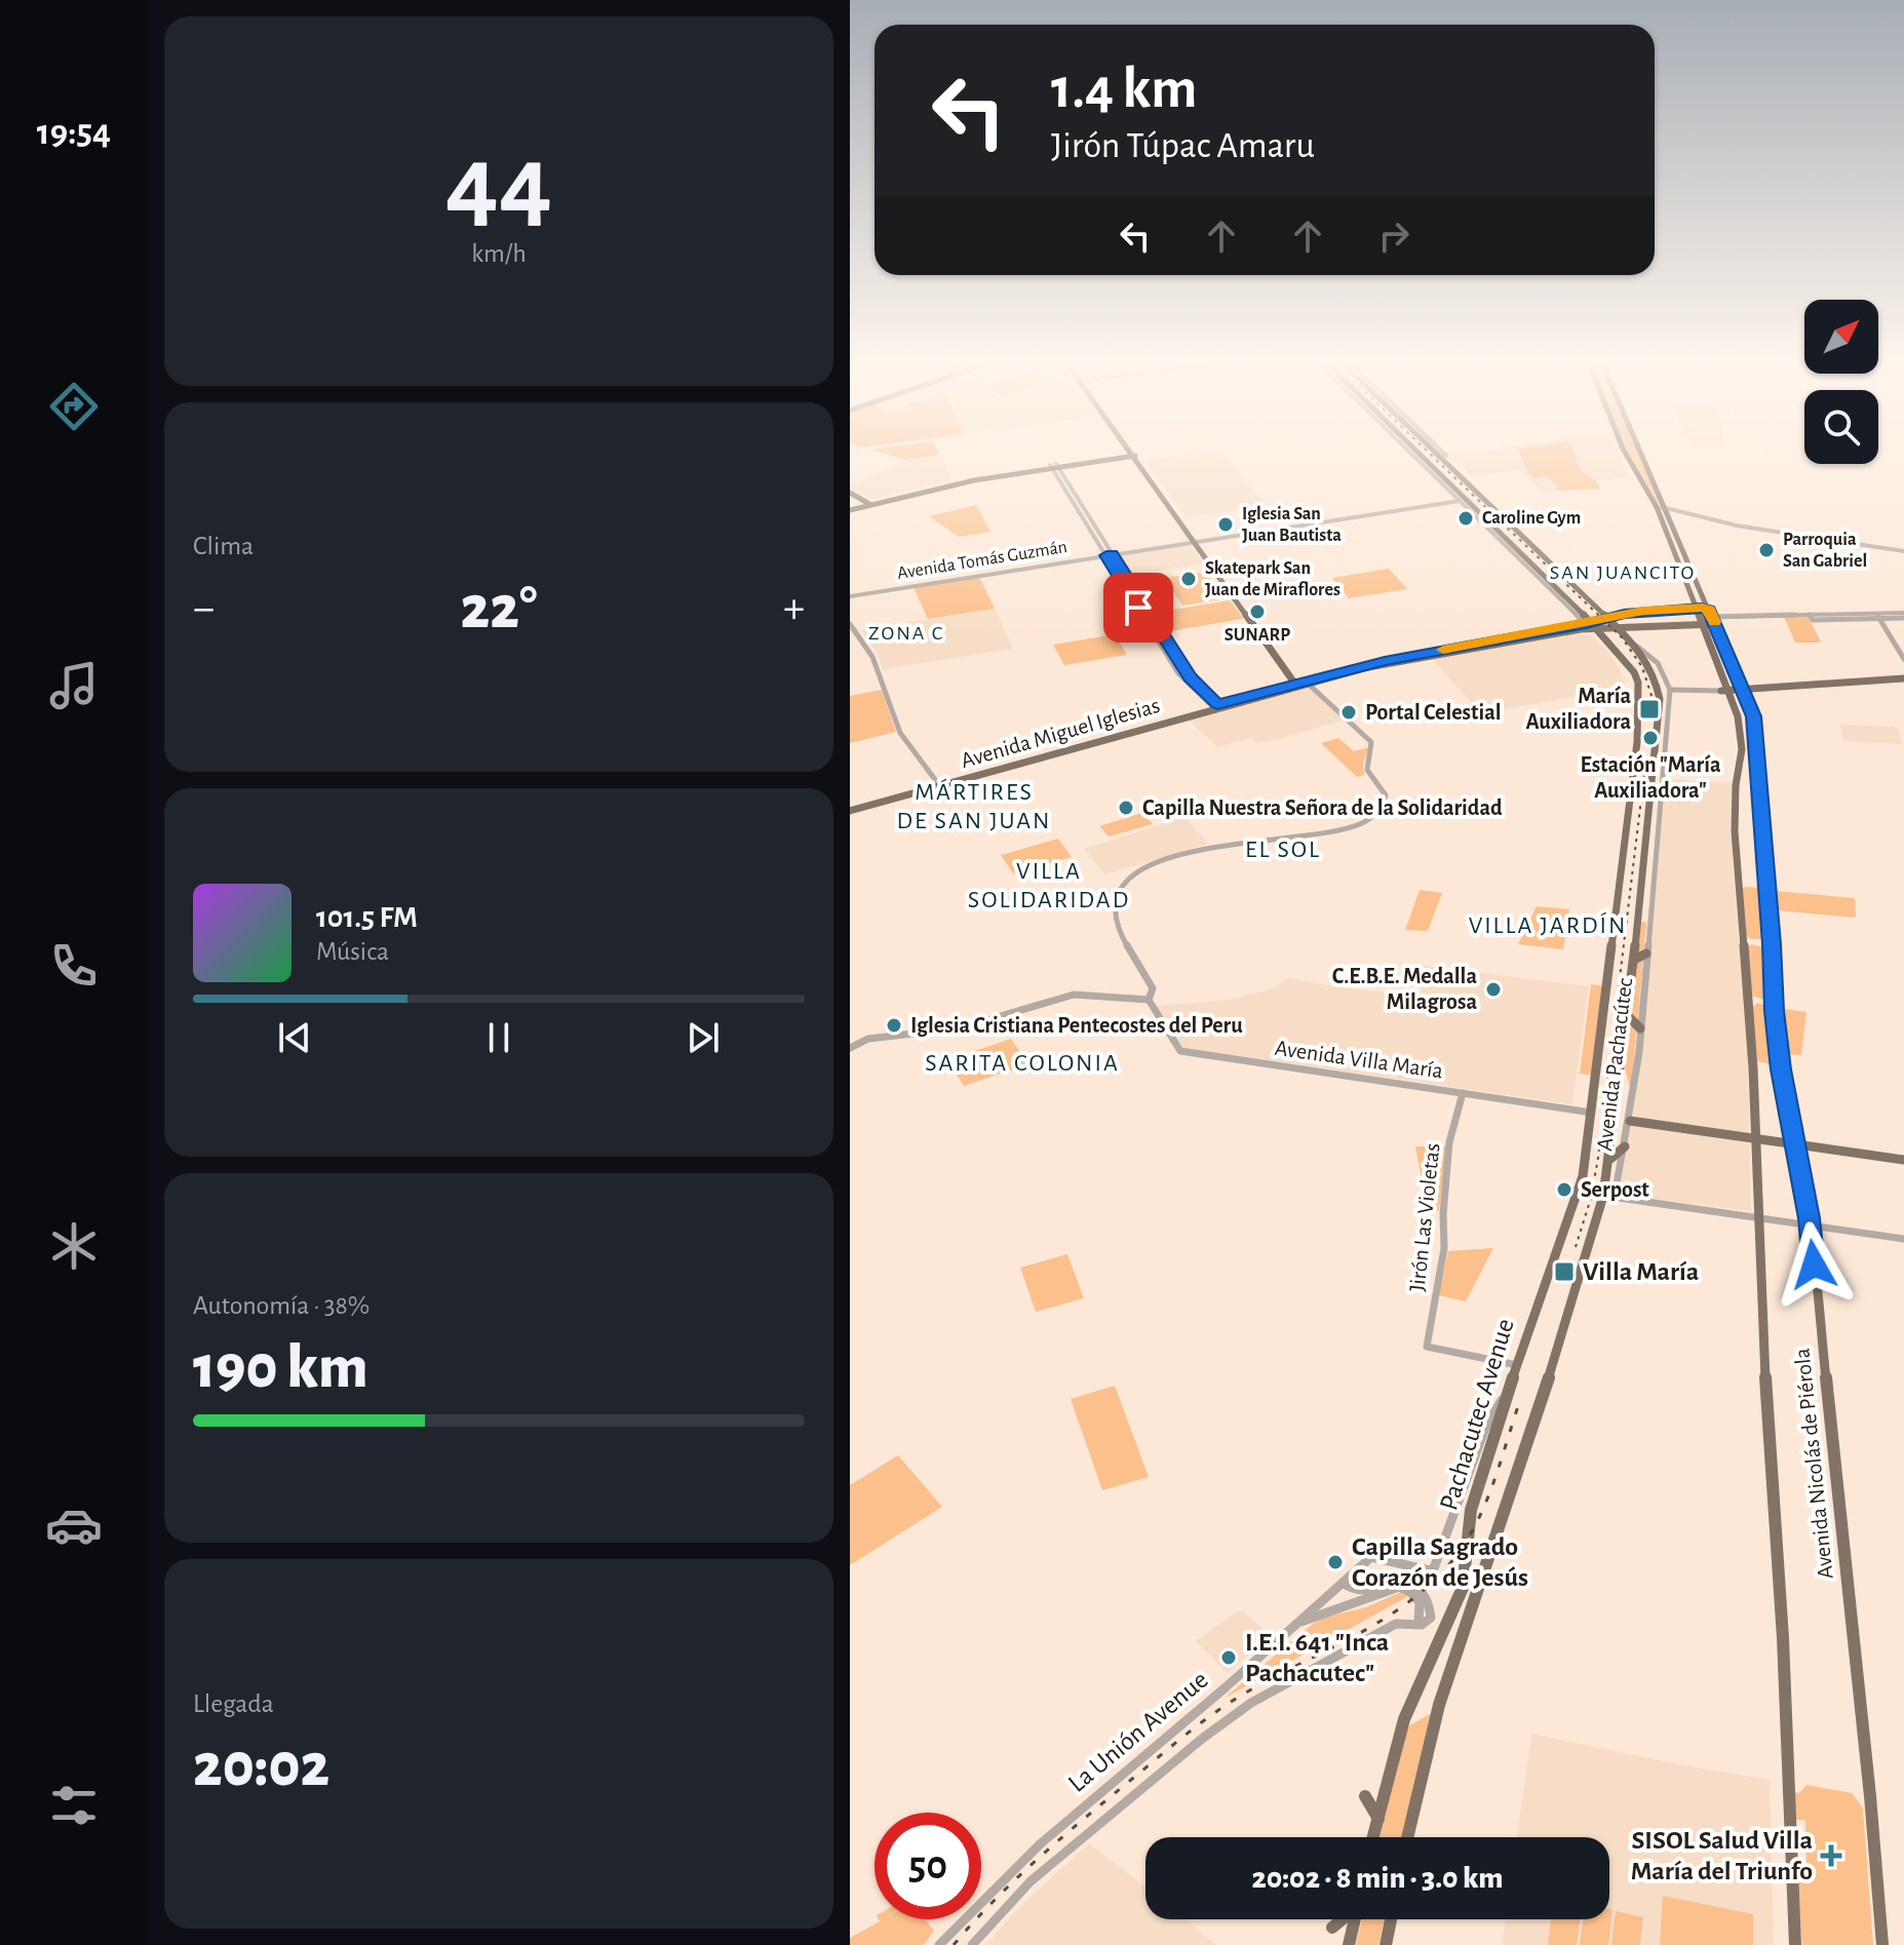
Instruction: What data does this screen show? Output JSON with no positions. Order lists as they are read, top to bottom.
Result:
{
  "streets": {
    "main road": [
      "Avenida Miguel Iglesias",
      "Avenida Pachacútec",
      "Pachacutec Avenue",
      "Avenida Nicolás de Piérola"
    ],
    "street": [
      "Avenida Tomás Guzmán",
      "Avenida Villa María",
      "Jirón Las Violetas",
      "La Unión Avenue"
    ]
  },
  "crossings": [
    ["Avenida Miguel Iglesias", "Avenida Villa María"],
    ["Avenida Miguel Iglesias", "Avenida Nicolás de Piérola"],
    ["Avenida Villa María", "Jirón Las Violetas"],
    ["Avenida Villa María", "Pachacutec Avenue"],
    ["Jirón Las Violetas", "Pachacutec Avenue"],
    ["Pachacutec Avenue", "La Unión Avenue"]
  ],
  "districts": [
    "SAN JUANCITO",
    "ZONA C",
    "MÁRTIRES DE SAN JUAN",
    "EL SOL",
    "VILLA SOLIDARIDAD",
    "VILLA JARDÍN",
    "SARITA COLONIA"
  ],
  "places": {
    "other": [
      "Caroline Gym",
      "Iglesia San Juan Bautista",
      "Parroquia San Gabriel",
      "Skatepark San Juan de Miraflores",
      "SUNARP",
      "Portal Celestial",
      "Estación \"María Auxiliadora\"",
      "Capilla Nuestra Señora de la Solidaridad",
      "C.E.B.E. Medalla Milagrosa",
      "Iglesia Cristiana Pentecostes del Peru",
      "Serpost",
      "Capilla Sagrado Corazón de Jesús",
      "I.E.I. 641 \"Inca Pachacutec\""
    ],
    "transit": ["María Auxiliadora", "Villa María"],
    "health": ["SISOL Salud Villa María del Triunfo"]
  },
  "north": "top right",
  "page": {
    "tabs": "19:54",
    "tile": [
      ["44", "km/h"],
      "Clima",
      ["Autonomía · 38%", "190 km"],
      ["Llegada", "20:02"]
    ],
    "turn": ["1.4 km", "Jirón Túpac Amaru"],
    "heat": ["−", "22°", "+"],
    "song": ["101.5 FM", "Música"],
    "limit": "50",
    "trip": "20:02 · 8 min · 3.0 km"
  }
}
